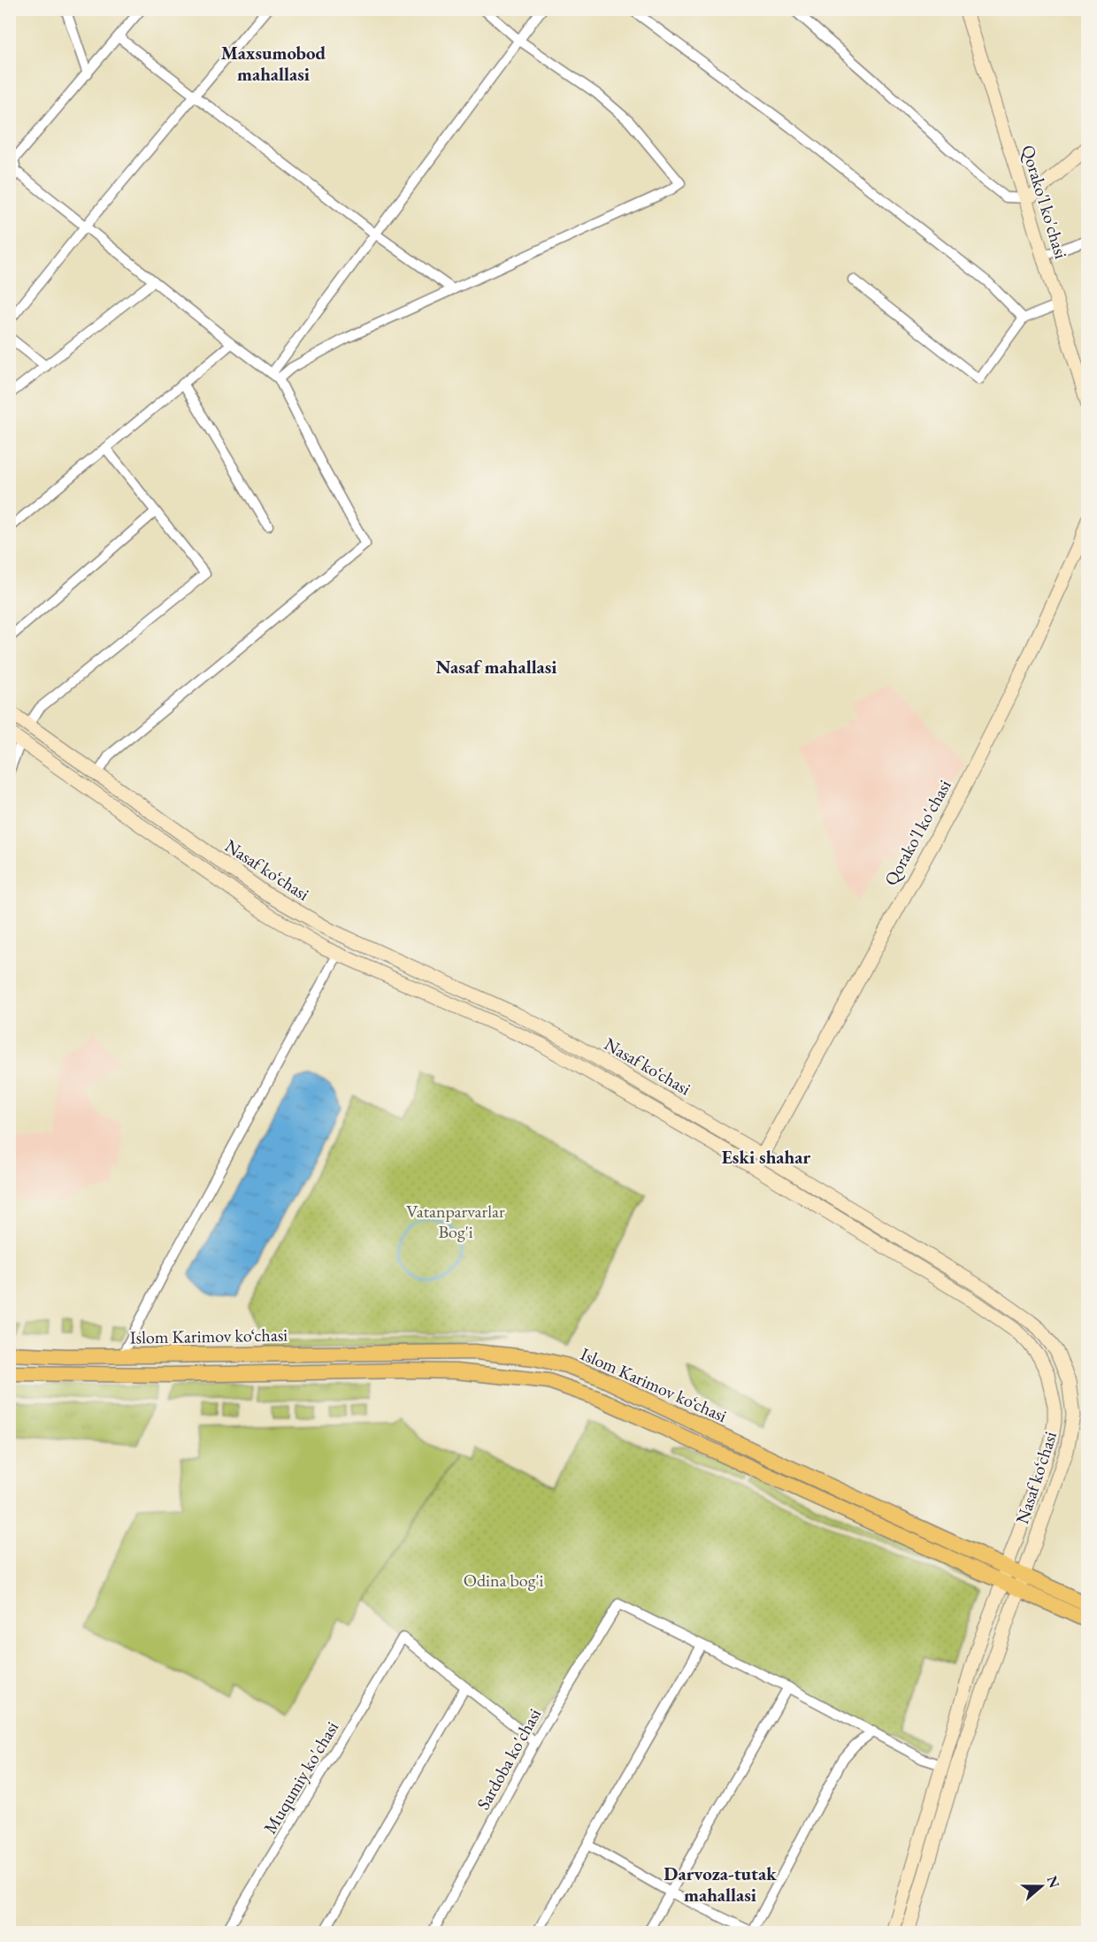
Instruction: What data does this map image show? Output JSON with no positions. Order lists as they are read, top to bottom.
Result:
{
  "streets": {
    "main road": ["Qorako'l ko'chasi", "Nasaf ko‘chasi", "Islom Karimov ko‘chasi"],
    "street": ["Sardoba ko'chasi", "Muqumiy ko'chasi"]
  },
  "crossings": [
    ["Qorako'l ko'chasi", "Nasaf ko‘chasi"],
    ["Nasaf ko‘chasi", "Islom Karimov ko‘chasi"]
  ],
  "districts": [
    "Maxsumobod mahallasi",
    "Nasaf mahallasi",
    "Eski shahar",
    "Darvoza-tutak mahallasi"
  ],
  "parks": ["Vatanparvarlar Bog'i", "Odina bog'i"],
  "north": "right"
}
